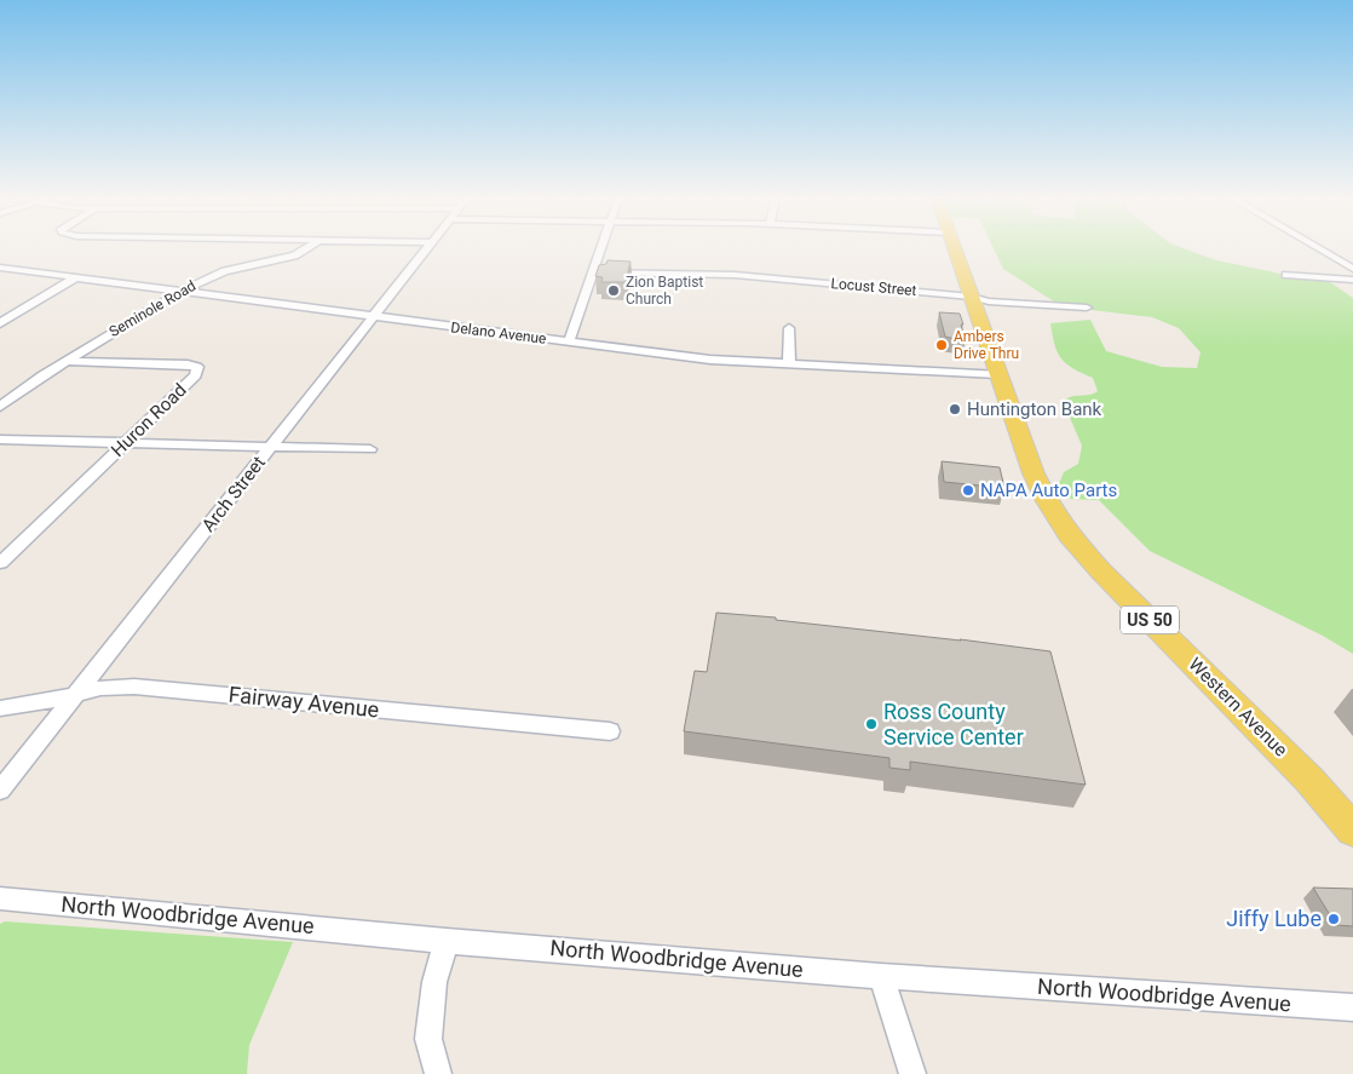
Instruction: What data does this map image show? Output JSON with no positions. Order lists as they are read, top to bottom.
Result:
{
  "streets": {
    "main road": ["US 50", "Western Avenue"],
    "street": [
      "Locust Street",
      "Seminole Road",
      "Delano Avenue",
      "Huron Road",
      "Arch Street",
      "Fairway Avenue",
      "North Woodbridge Avenue"
    ]
  },
  "crossings": [
    ["Locust Street", "Western Avenue"],
    ["Seminole Road", "Delano Avenue"],
    ["Seminole Road", "Huron Road"],
    ["Delano Avenue", "Arch Street"],
    ["Delano Avenue", "Western Avenue"],
    ["Arch Street", "Fairway Avenue"]
  ],
  "places": [
    "Zion Baptist Church",
    "Ambers Drive Thru",
    "Huntington Bank",
    "NAPA Auto Parts",
    "Ross County Service Center",
    "Jiffy Lube"
  ]
}
